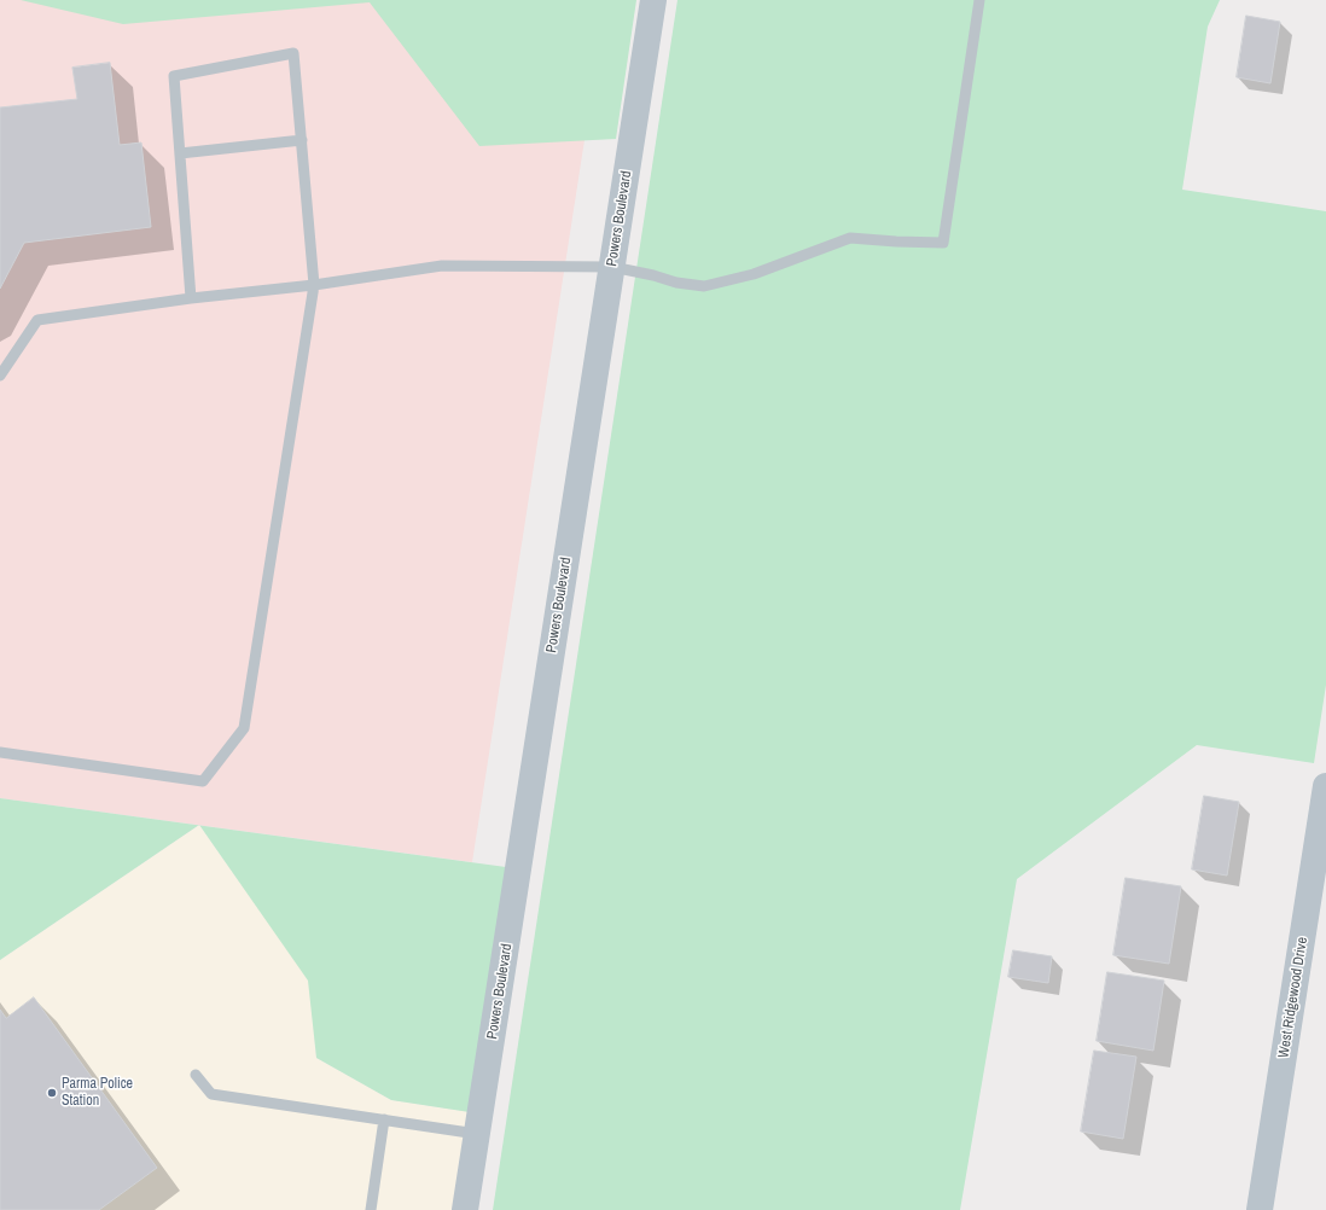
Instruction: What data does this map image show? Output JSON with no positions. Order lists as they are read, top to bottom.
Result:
{
  "streets": {
    "street": ["Powers Boulevard", "West Ridgewood Drive"]
  },
  "places": ["Parma Police Station"]
}
